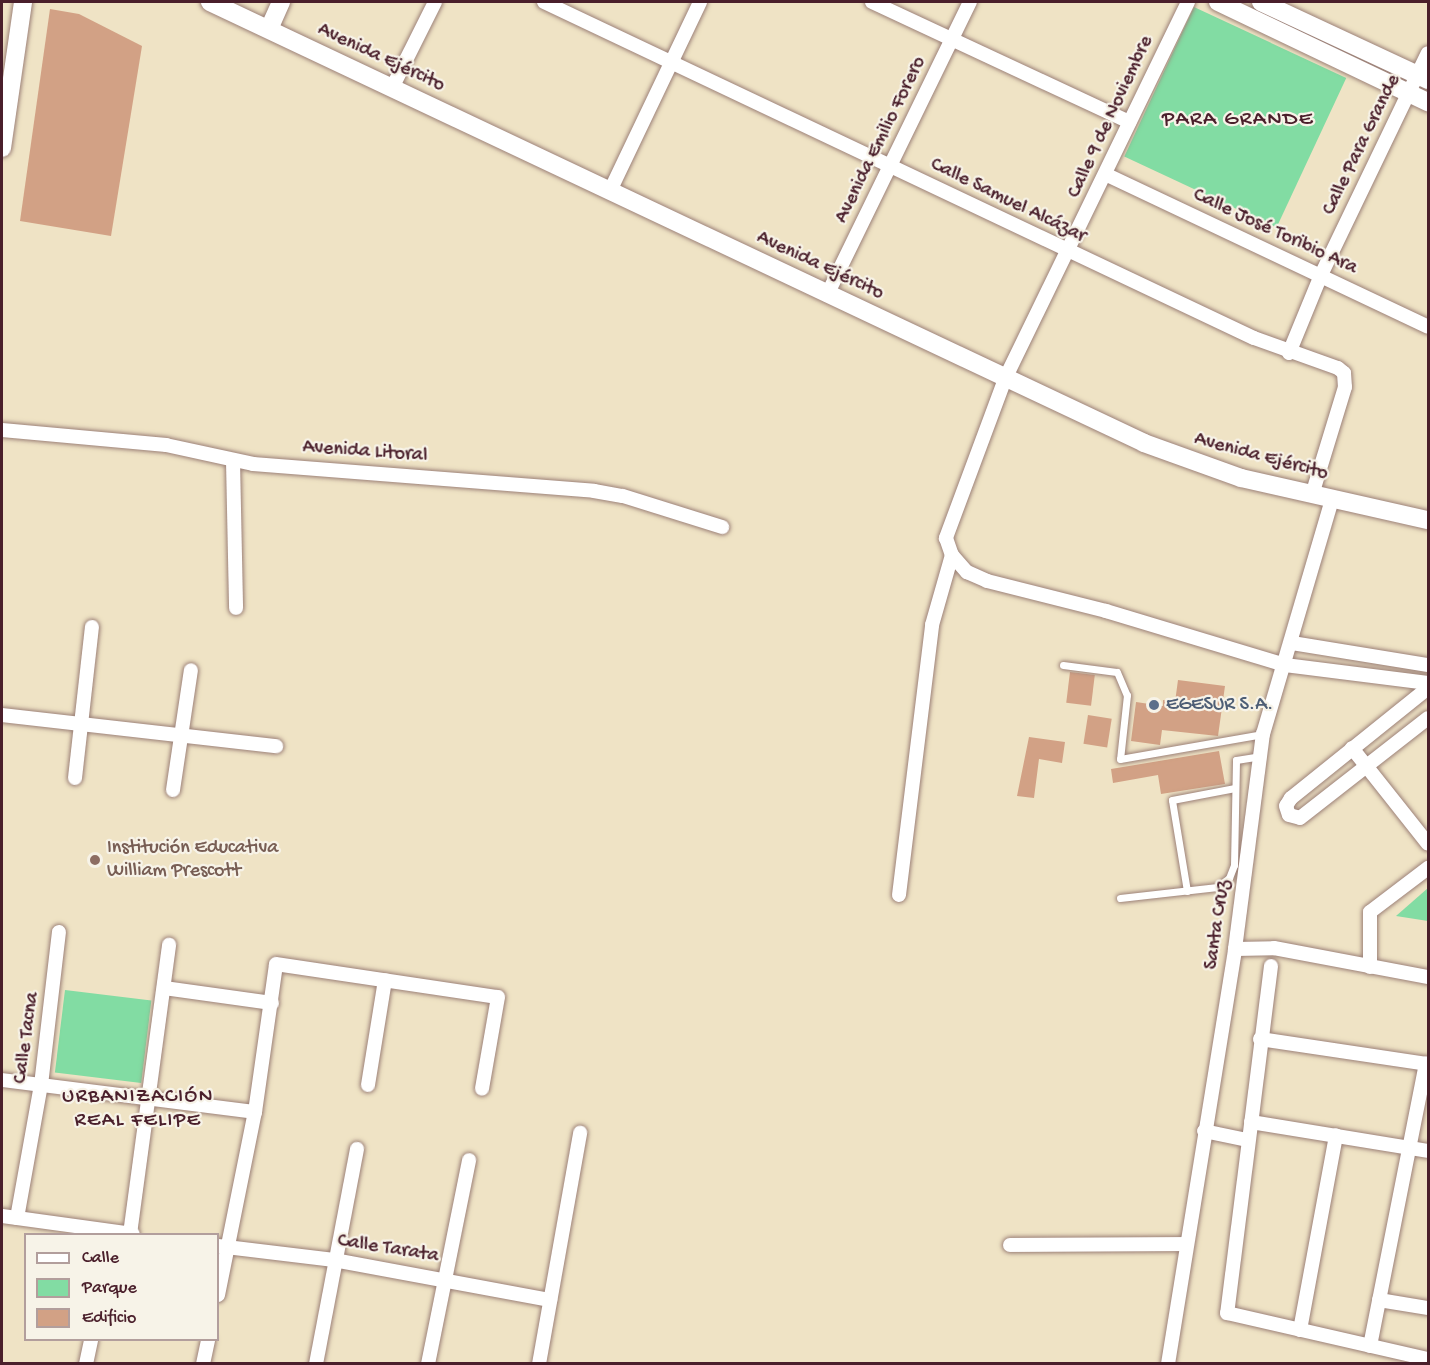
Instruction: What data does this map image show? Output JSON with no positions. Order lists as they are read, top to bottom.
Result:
{
  "streets": {
    "main road": ["Avenida Ejército"],
    "street": [
      "Calle 9 de Noviembre",
      "Avenida Emilio Forero",
      "Calle Para Grande",
      "Calle Samuel Alcázar",
      "Calle José Toribio Ara",
      "Avenida Litoral",
      "Santa Cruz",
      "Calle Tacna",
      "Calle Tarata"
    ]
  },
  "crossings": [
    ["Avenida Ejército", "Calle 9 de Noviembre"],
    ["Avenida Ejército", "Avenida Emilio Forero"],
    ["Avenida Ejército", "Calle Samuel Alcázar"],
    ["Avenida Ejército", "Santa Cruz"],
    ["Calle 9 de Noviembre", "Calle Samuel Alcázar"],
    ["Calle 9 de Noviembre", "Calle José Toribio Ara"],
    ["Avenida Emilio Forero", "Calle Samuel Alcázar"],
    ["Calle Para Grande", "Calle Samuel Alcázar"],
    ["Calle Para Grande", "Calle José Toribio Ara"]
  ],
  "districts": ["PARA GRANDE", "URBANIZACIÓN REAL FELIPE"],
  "places": ["EGESUR S.A.", "Institución Educativa William Prescott"],
  "legend": ["Calle", "Parque", "Edificio"]
}
